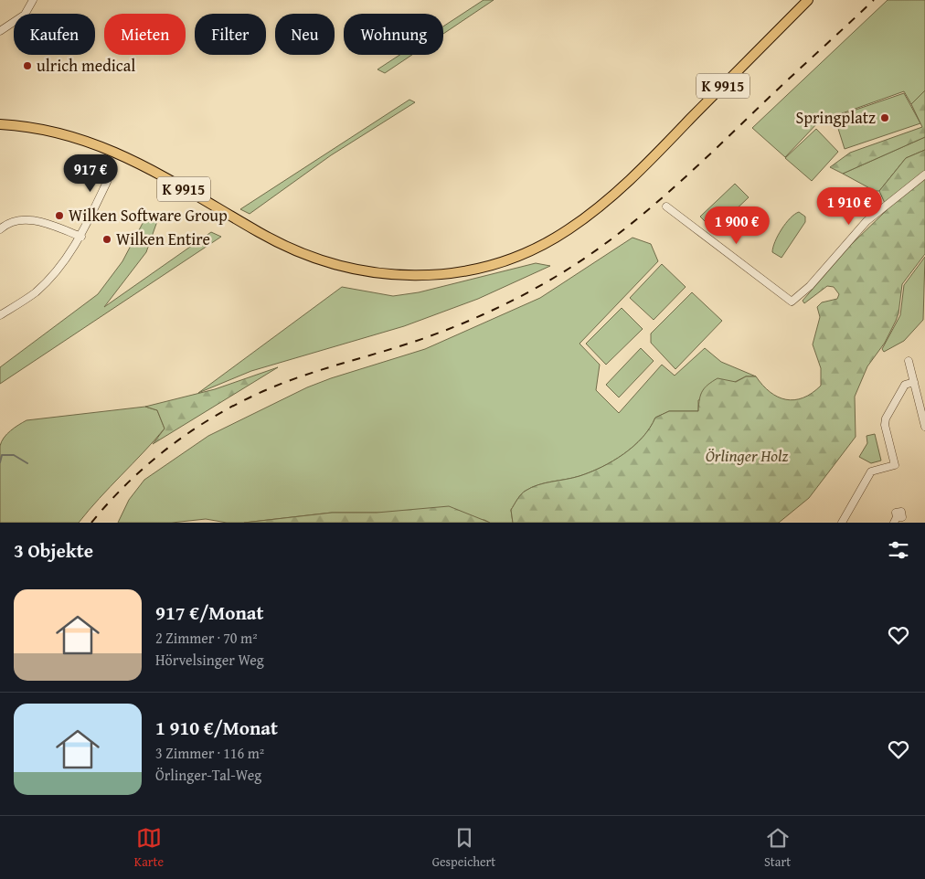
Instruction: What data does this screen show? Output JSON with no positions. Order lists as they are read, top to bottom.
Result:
{
  "streets": {
    "main road": ["K 9915"]
  },
  "parks": ["Örlinger Holz"],
  "places": [
    "ulrich medical",
    "Springplatz",
    "Wilken Software Group",
    "Wilken Entire"
  ],
  "page": {
    "chip": [
      "Kaufen",
      "Mieten",
      "Filter",
      "Neu",
      "Wohnung"
    ],
    "price": ["917 €", "1 910 €", "1 900 €"],
    "heading": "3 Objekte",
    "list": [
      {
        "name": "917 €/Monat",
        "note": "2 Zimmer · 70 m² · Hörvelsinger Weg"
      },
      {
        "name": "1 910 €/Monat",
        "note": "3 Zimmer · 116 m² · Örlinger-Tal-Weg"
      }
    ],
    "tabs": ["Karte", "Gespeichert", "Start"]
  }
}
